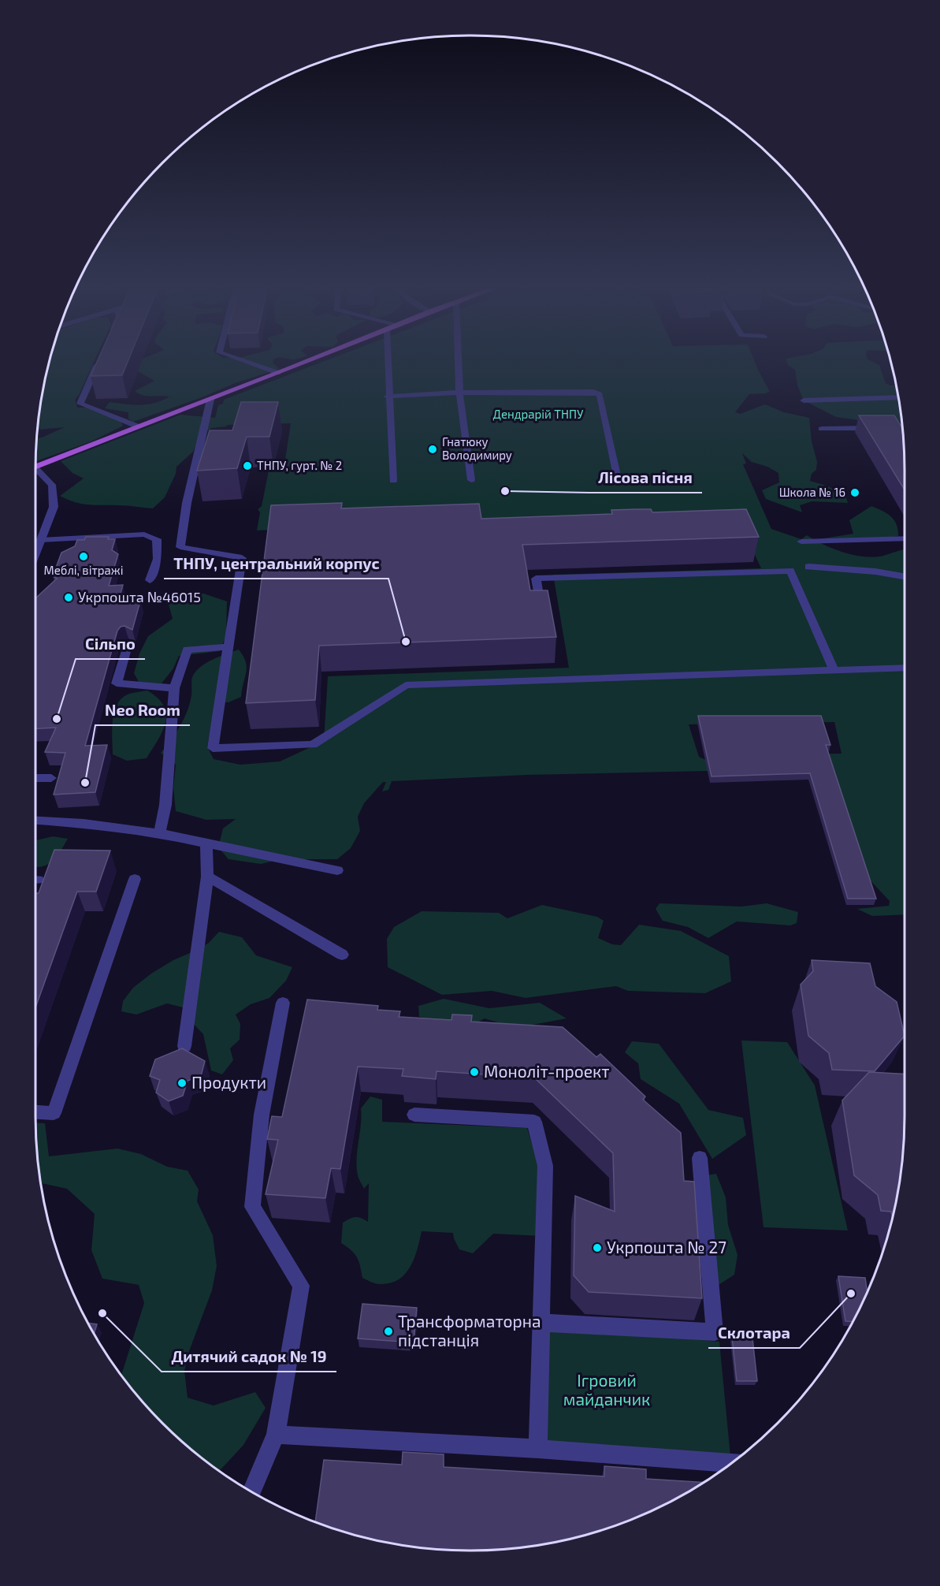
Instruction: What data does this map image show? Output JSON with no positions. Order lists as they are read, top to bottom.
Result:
{
  "parks": ["Дендрарій ТНПУ", "Ігровий майданчик"],
  "places": [
    "Гнатюку Володимиру",
    "ТНПУ, гурт. № 2",
    "Лісова пісня",
    "Школа № 16",
    "Меблі, вітражі",
    "Укрпошта №46015",
    "ТНПУ, центральний корпус",
    "Сільпо",
    "Neo Room",
    "Моноліт-проект",
    "Продукти",
    "Укрпошта № 27",
    "Склотара",
    "Дитячий садок № 19",
    "Трансформаторна підстанція"
  ]
}
